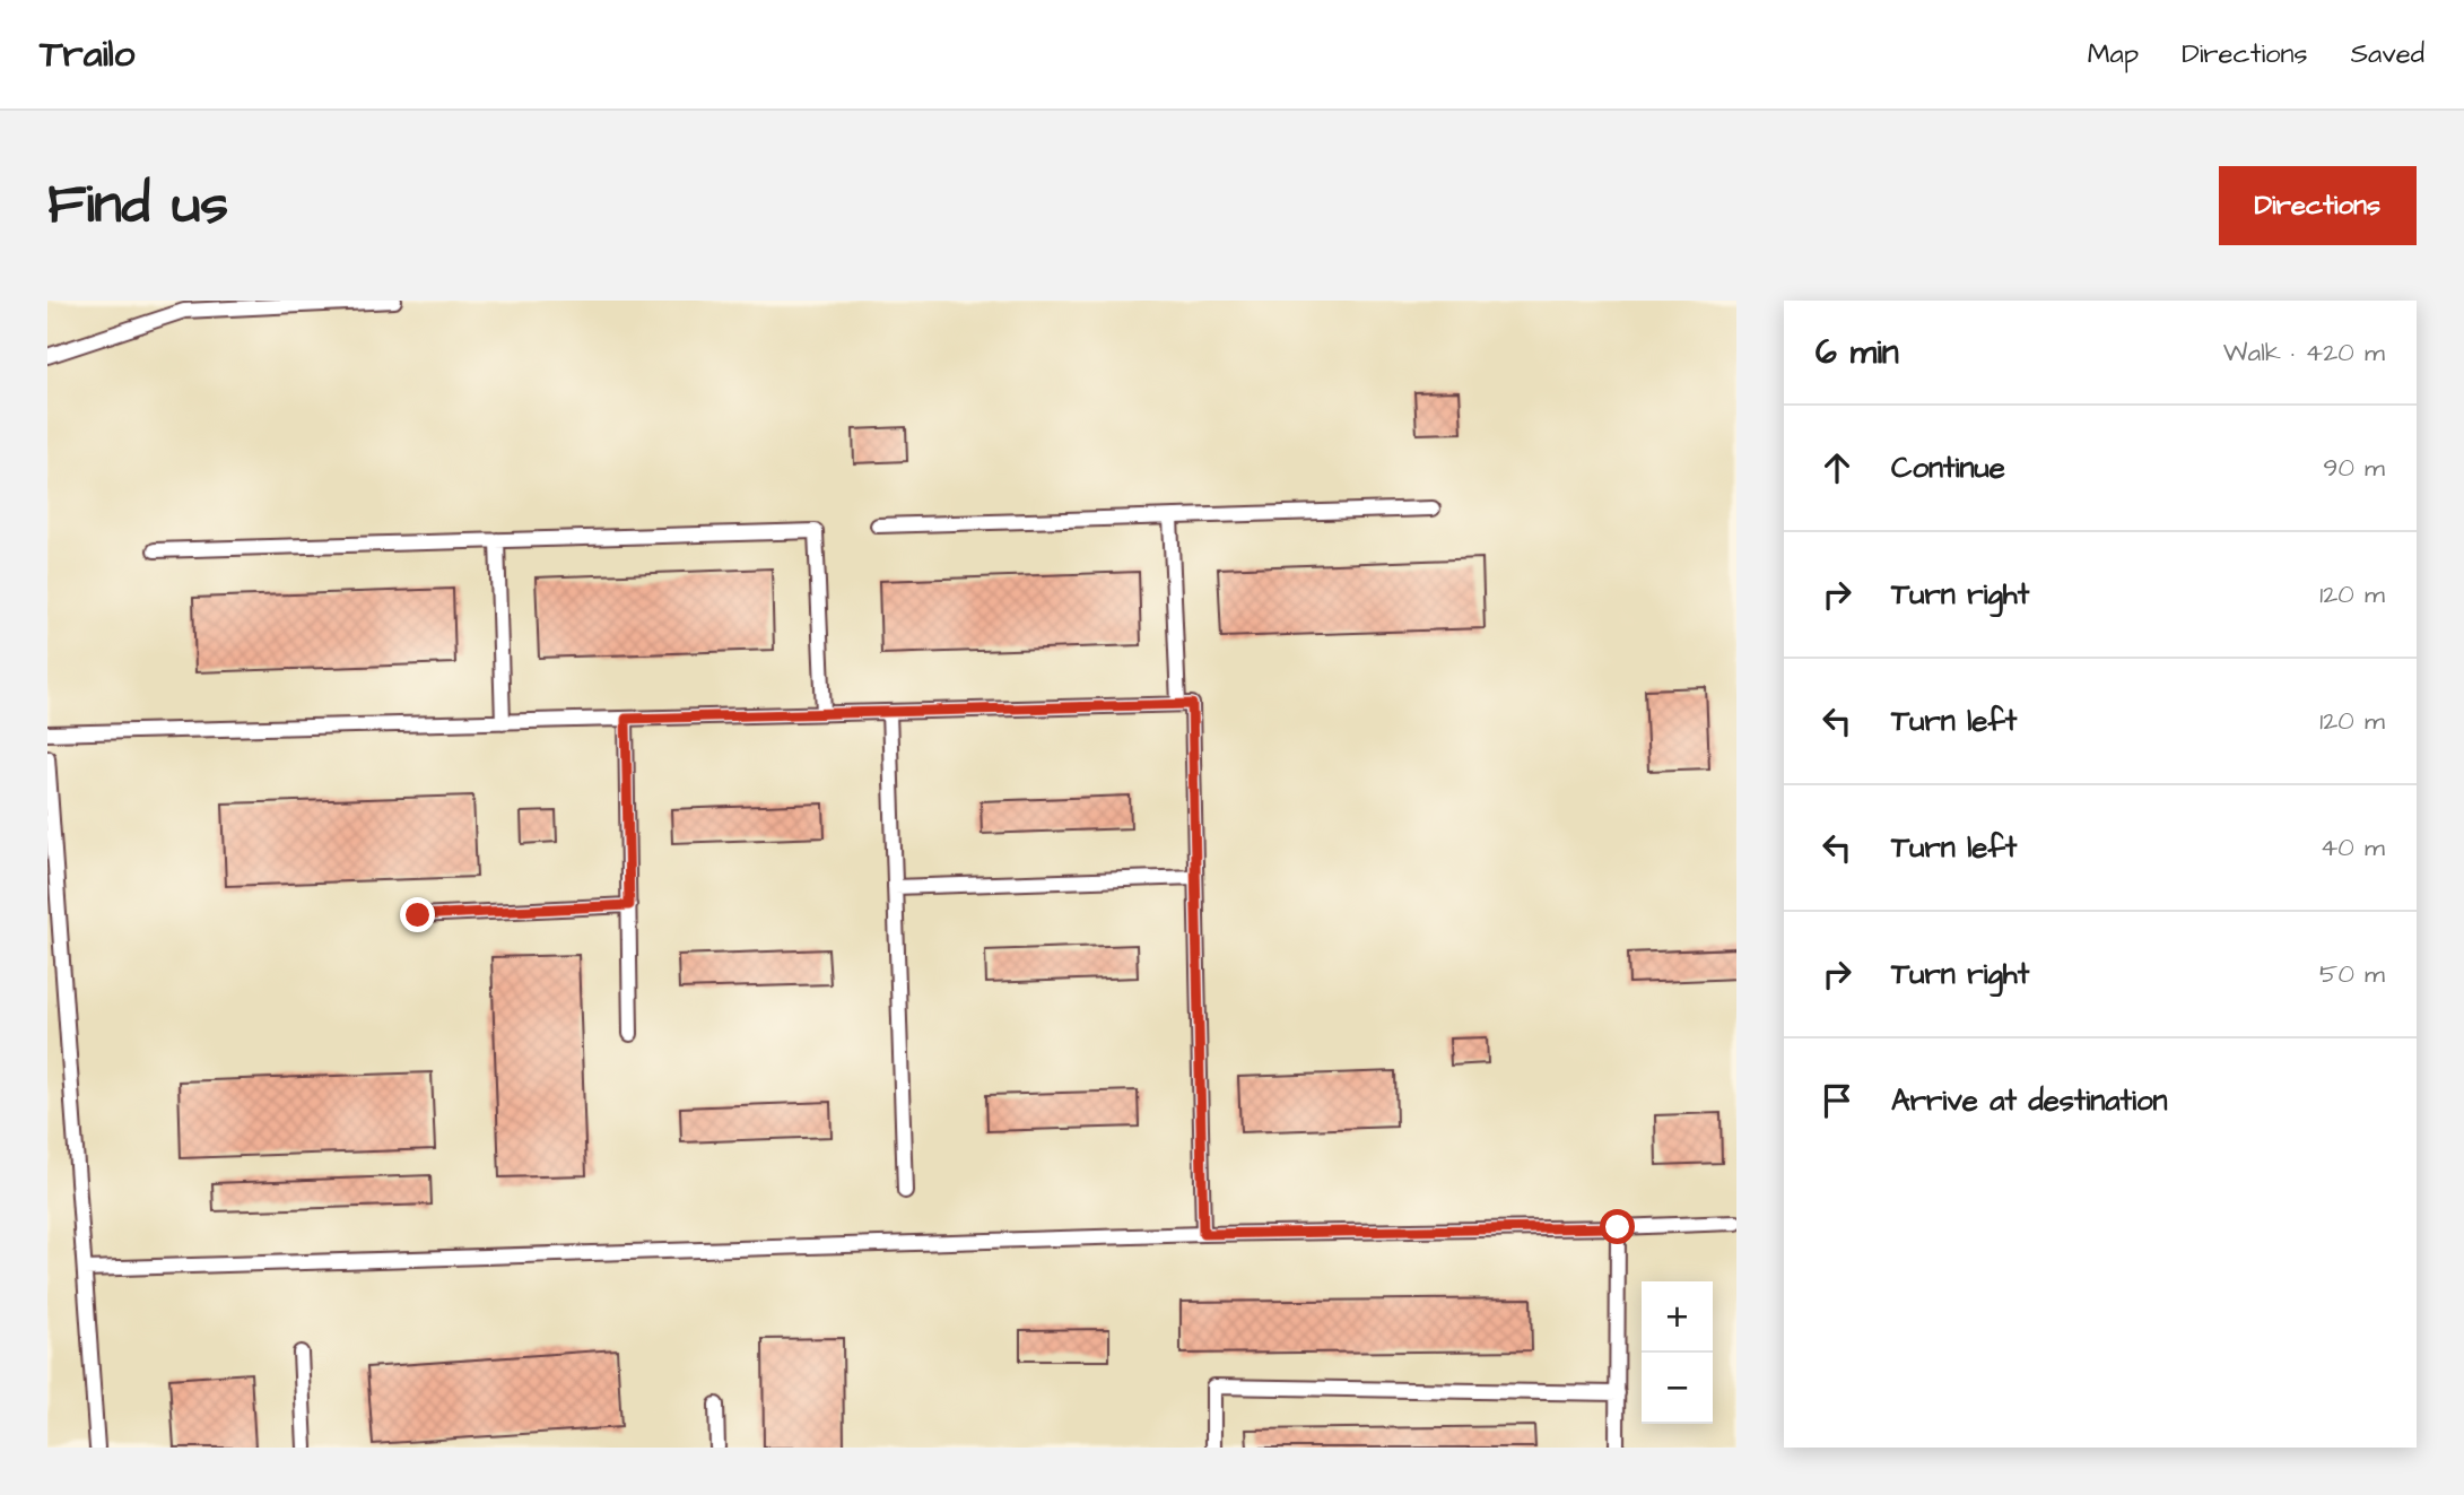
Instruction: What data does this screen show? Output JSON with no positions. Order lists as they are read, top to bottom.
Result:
{
  "page": {
    "header": "Trailo",
    "nav": ["Map", "Directions", "Saved"],
    "buttons": "Directions",
    "title": "Find us",
    "heading": ["6 min", "Walk · 420 m"],
    "list": [
      ["Continue", "90 m"],
      ["Turn right", "120 m"],
      ["Turn left", "120 m"],
      ["Turn left", "40 m"],
      ["Turn right", "50 m"],
      "Arrive at destination"
    ],
    "map_buttons": ["+", "−"]
  }
}
